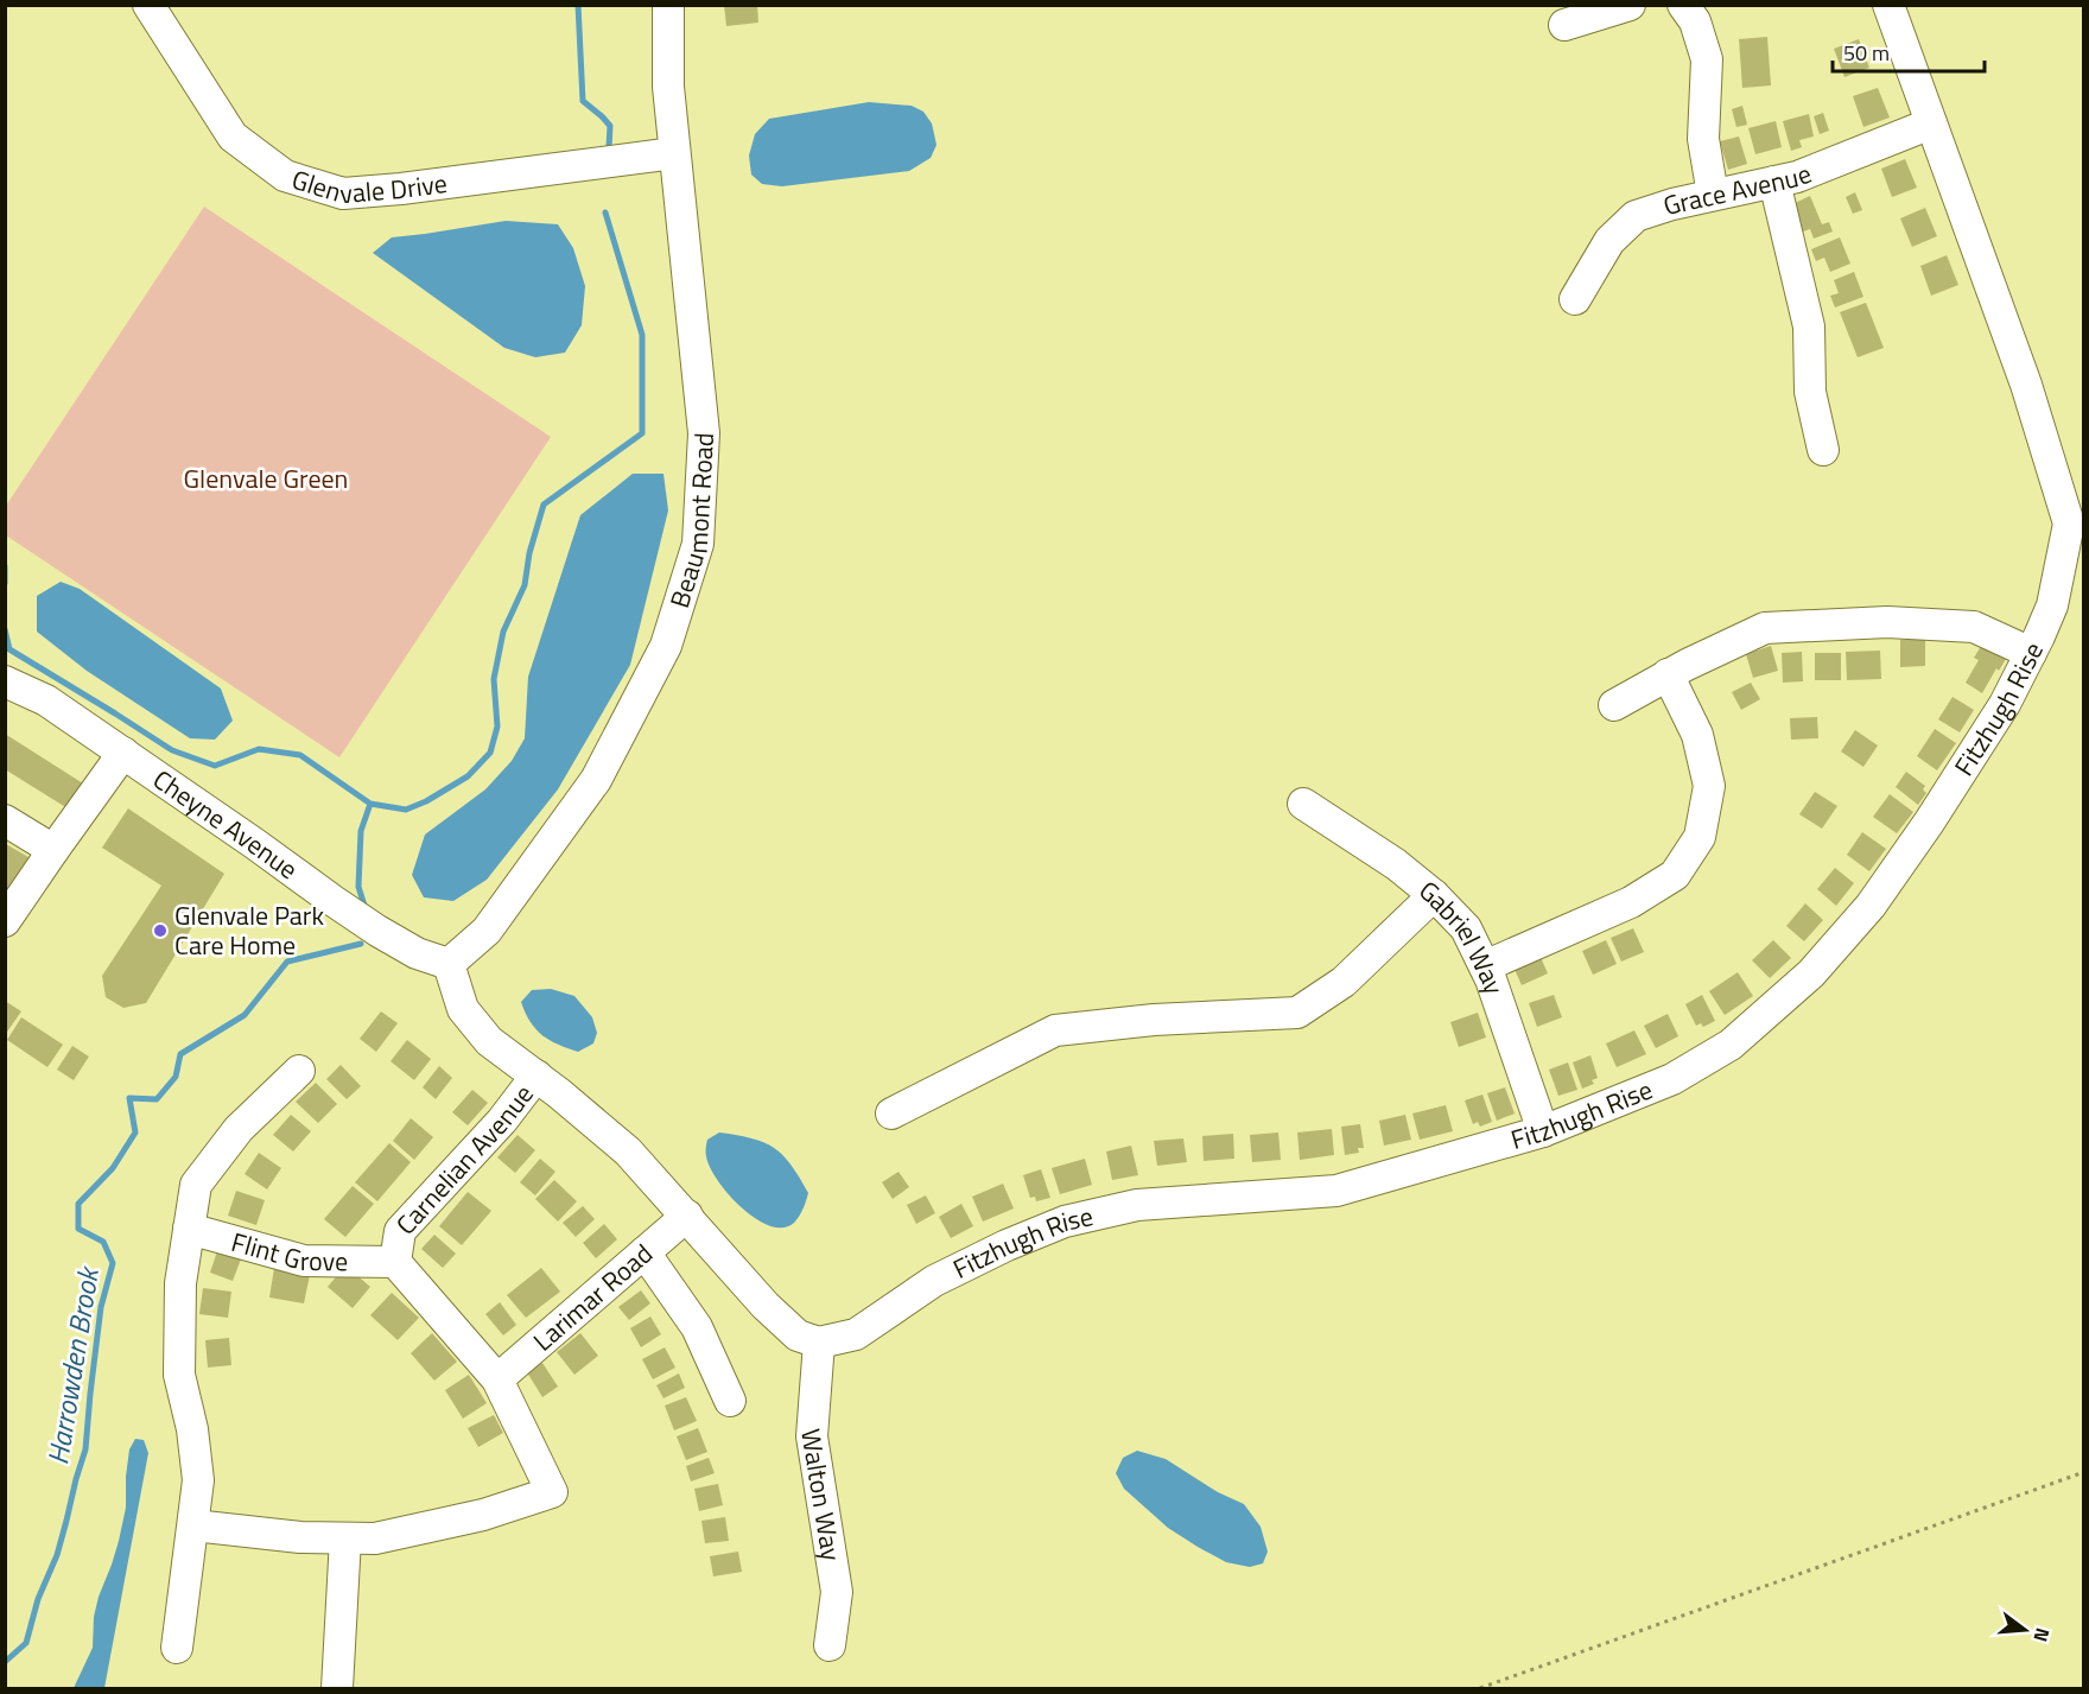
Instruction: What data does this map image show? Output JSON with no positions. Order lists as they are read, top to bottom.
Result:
{
  "streets": {
    "street": [
      "Glenvale Drive",
      "Grace Avenue",
      "Beaumont Road",
      "Fitzhugh Rise",
      "Cheyne Avenue",
      "Gabriel Way",
      "Carnelian Avenue",
      "Flint Grove",
      "Larimar Road",
      "Walton Way"
    ]
  },
  "crossings": [
    ["Glenvale Drive", "Beaumont Road"],
    ["Grace Avenue", "Fitzhugh Rise"],
    ["Beaumont Road", "Cheyne Avenue"],
    ["Fitzhugh Rise", "Gabriel Way"],
    ["Fitzhugh Rise", "Walton Way"],
    ["Carnelian Avenue", "Flint Grove"],
    ["Carnelian Avenue", "Larimar Road"]
  ],
  "water": ["Harrowden Brook"],
  "parks": ["Glenvale Green"],
  "places": ["Glenvale Park Care Home"],
  "scale_bar": "50 m",
  "north": "right"
}
